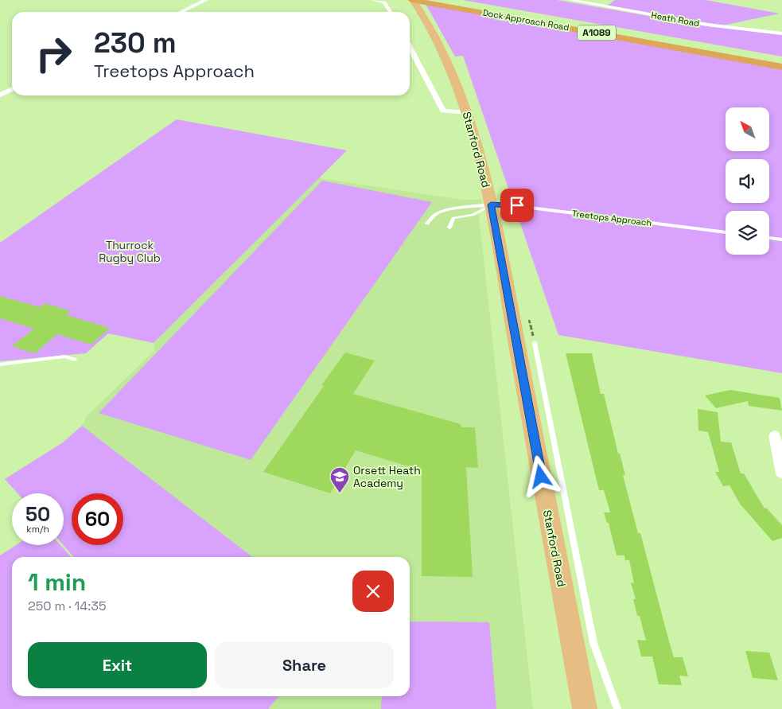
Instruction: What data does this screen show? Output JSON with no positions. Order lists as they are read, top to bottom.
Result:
{
  "streets": {
    "highway": ["Dock Approach Road", "A1089"],
    "main road": ["Stanford Road"],
    "street": ["Heath Road"],
    "lane": ["Treetops Approach"]
  },
  "crossings": [
    ["Dock Approach Road", "Stanford Road"],
    ["Stanford Road", "Treetops Approach"]
  ],
  "parks": ["Thurrock Rugby Club"],
  "places": {
    "school or university": ["Orsett Heath Academy"]
  },
  "north": "top left",
  "page": {
    "turn": ["230 m", "Treetops Approach"],
    "speed": "50 km/h",
    "limit": "60",
    "heading": ["1 min", "250 m · 14:35"],
    "buttons": ["Exit", "Share"]
  }
}
